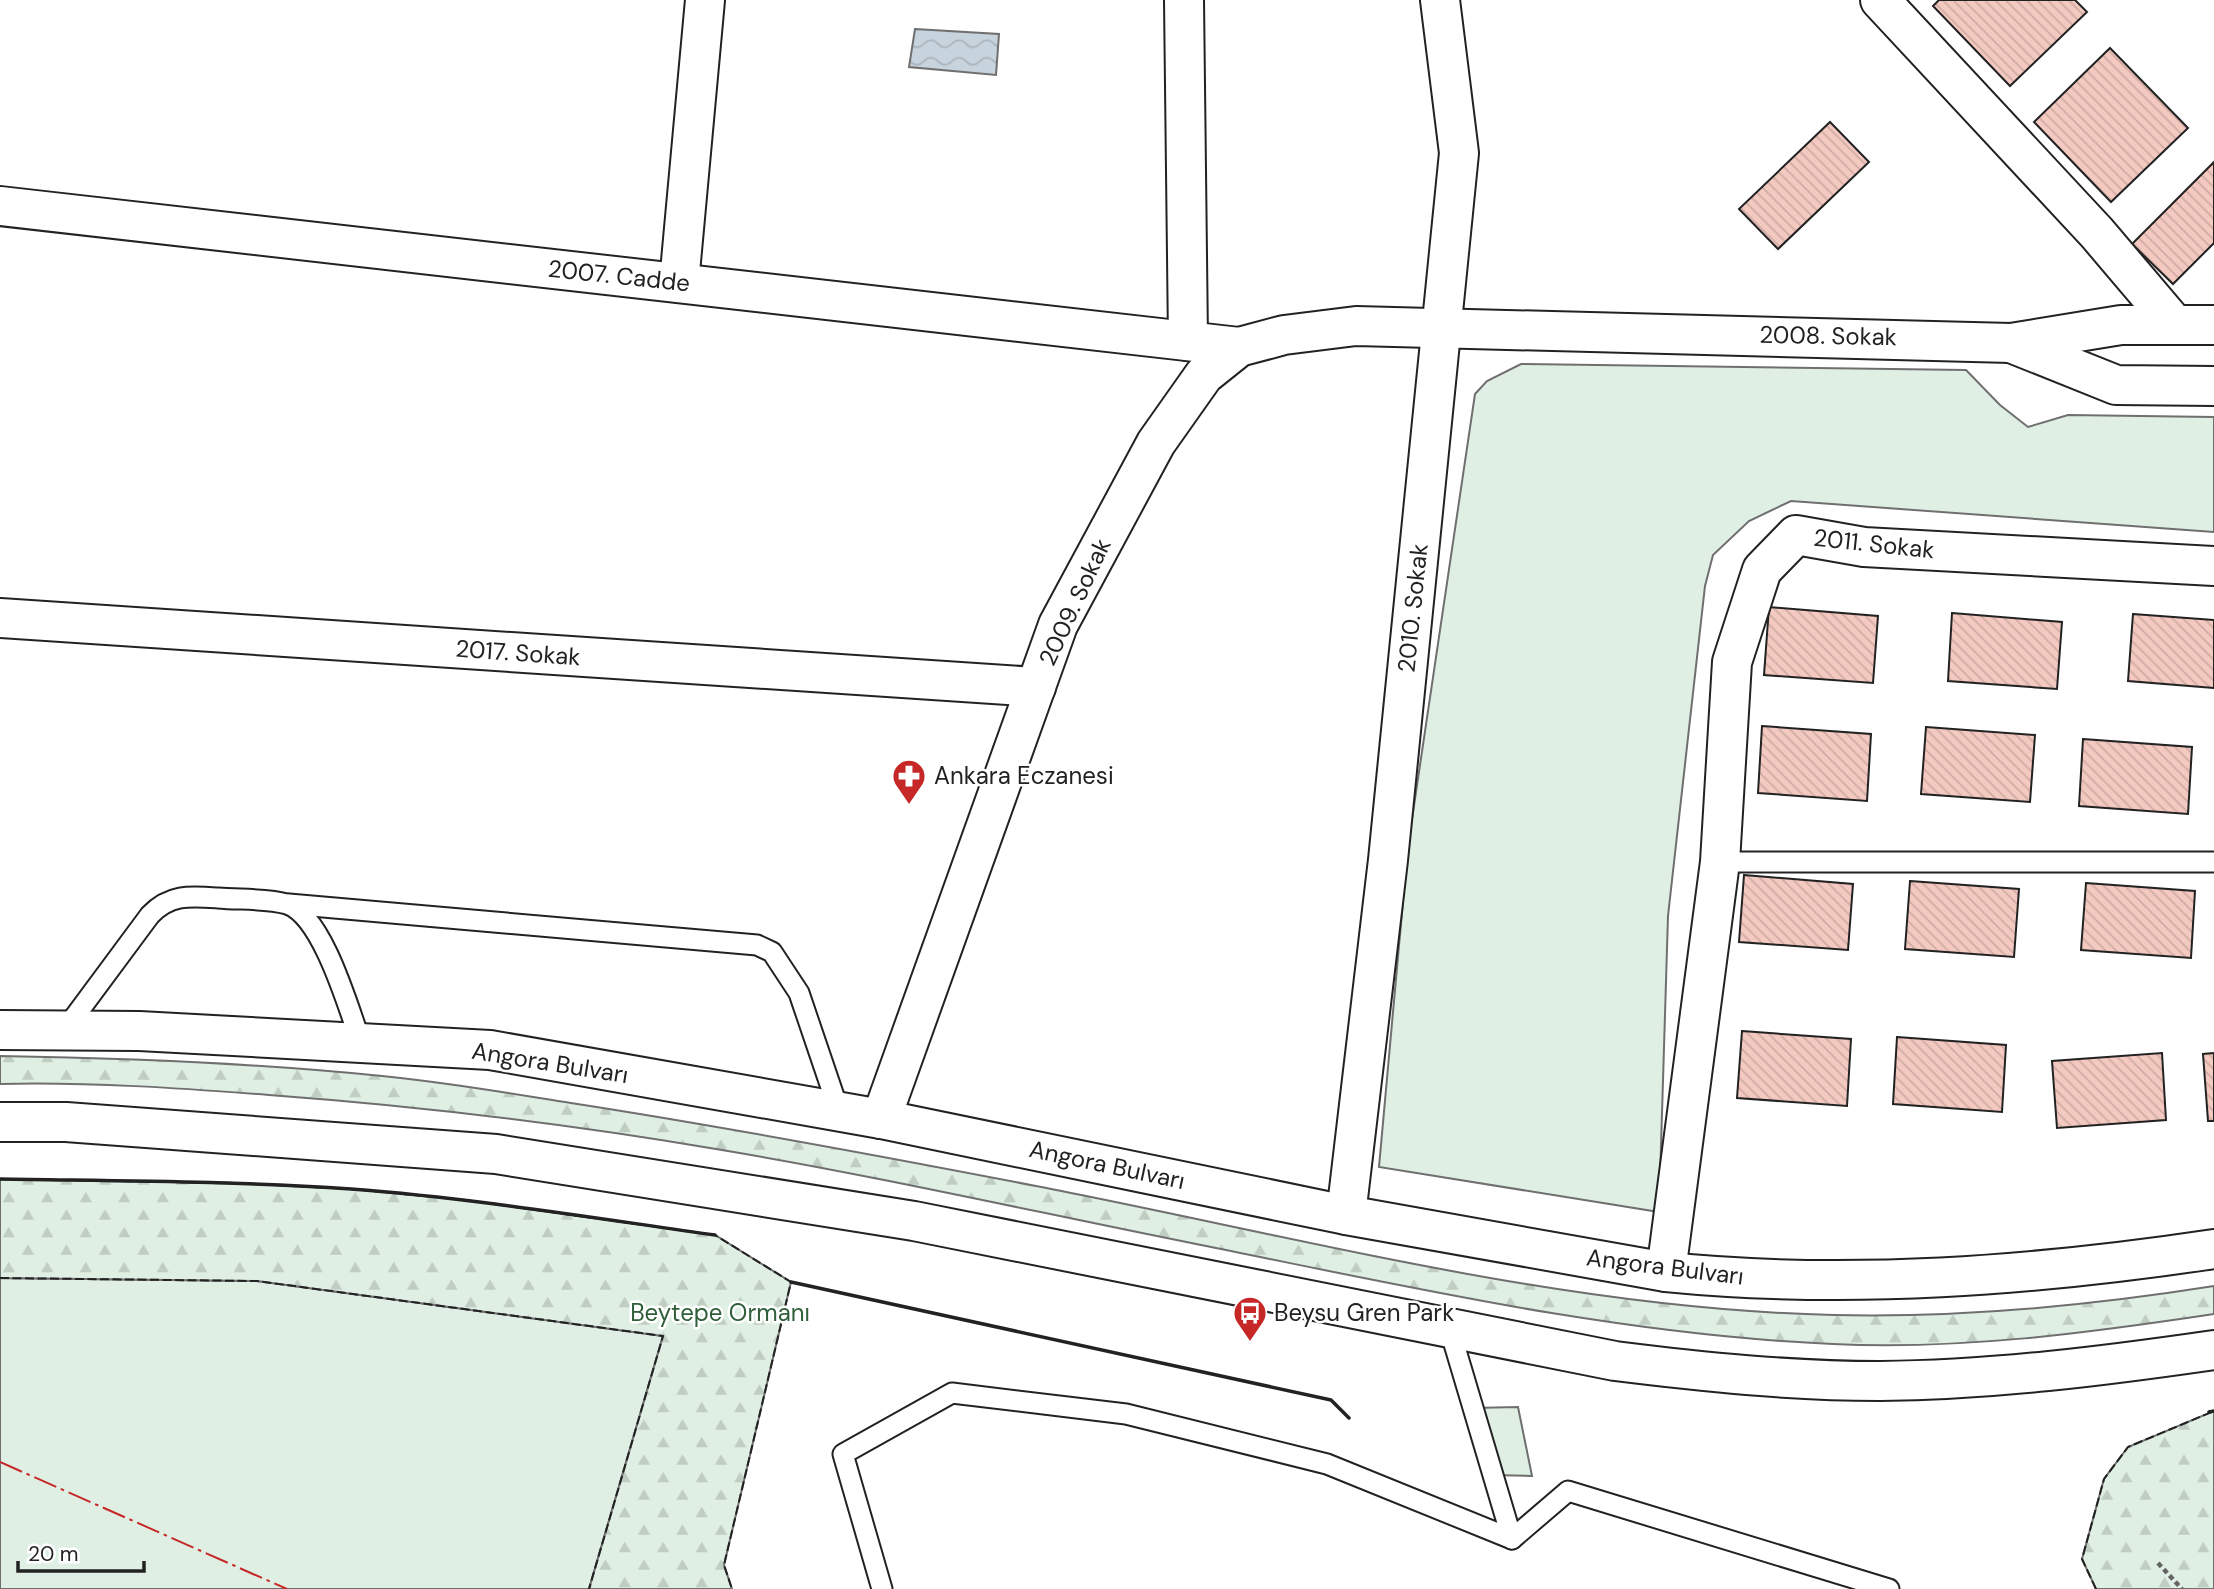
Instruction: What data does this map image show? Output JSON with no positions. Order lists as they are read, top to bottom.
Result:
{
  "streets": {
    "street": [
      "2007. Cadde",
      "2008. Sokak",
      "2011. Sokak",
      "2009. Sokak",
      "2010. Sokak",
      "2017. Sokak",
      "Angora Bulvarı"
    ]
  },
  "crossings": [
    ["2007. Cadde", "2009. Sokak"],
    ["2008. Sokak", "2009. Sokak"],
    ["2008. Sokak", "2010. Sokak"],
    ["2009. Sokak", "2010. Sokak"],
    ["2009. Sokak", "2017. Sokak"],
    ["2009. Sokak", "Angora Bulvarı"],
    ["2010. Sokak", "Angora Bulvarı"]
  ],
  "parks": ["Beytepe Ormanı"],
  "places": {
    "pharmacy": ["Ankara Eczanesi"],
    "bus stop": ["Beysu Gren Park"]
  },
  "scale_bar": "20 m"
}
